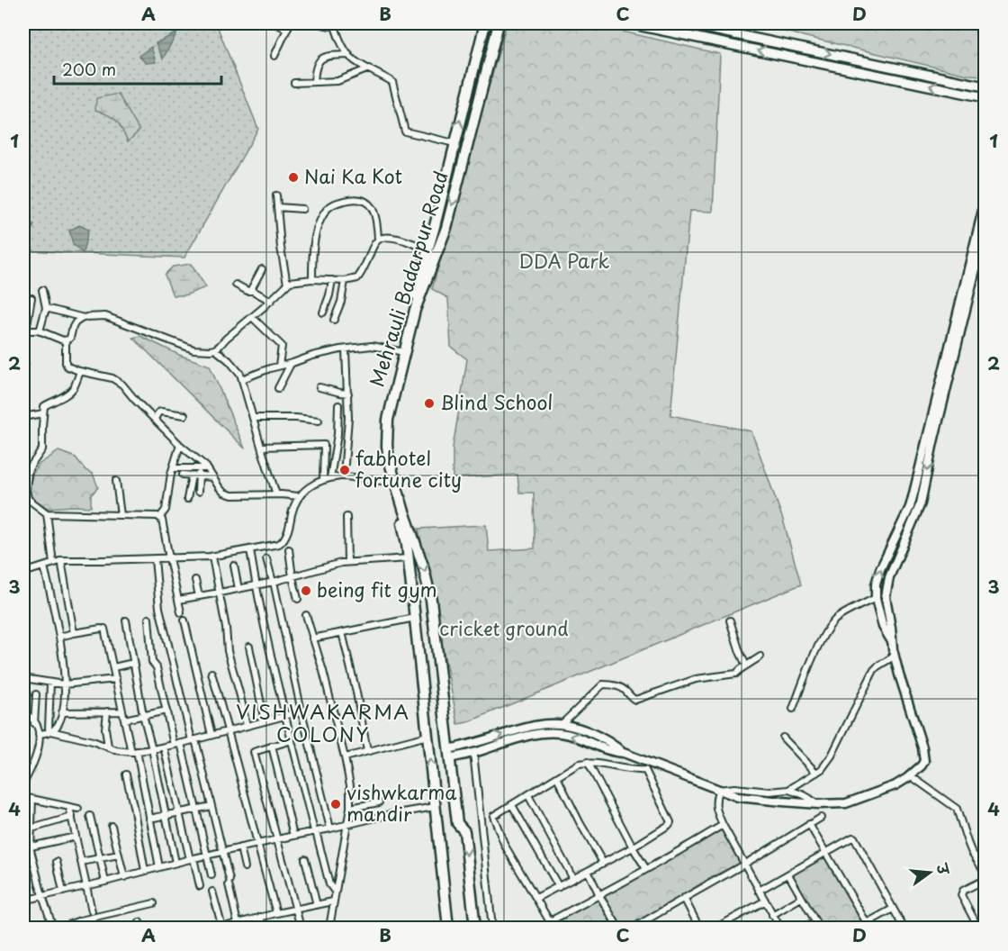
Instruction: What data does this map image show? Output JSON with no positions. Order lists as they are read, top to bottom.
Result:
{
  "streets": {
    "main road": ["Mehrauli Badarpur Road"]
  },
  "districts": ["VISHWAKARMA COLONY"],
  "parks": ["DDA Park", "cricket ground"],
  "places": [
    "Nai Ka Kot",
    "Blind School",
    "fabhotel fortune city",
    "being fit gym",
    "vishwkarma mandir"
  ],
  "scale_bar": "200 m",
  "north": "right",
  "grid": {
    "columns": [
      "A",
      "B",
      "C",
      "D"
    ],
    "rows": [
      "1",
      "2",
      "3",
      "4"
    ]
  }
}
